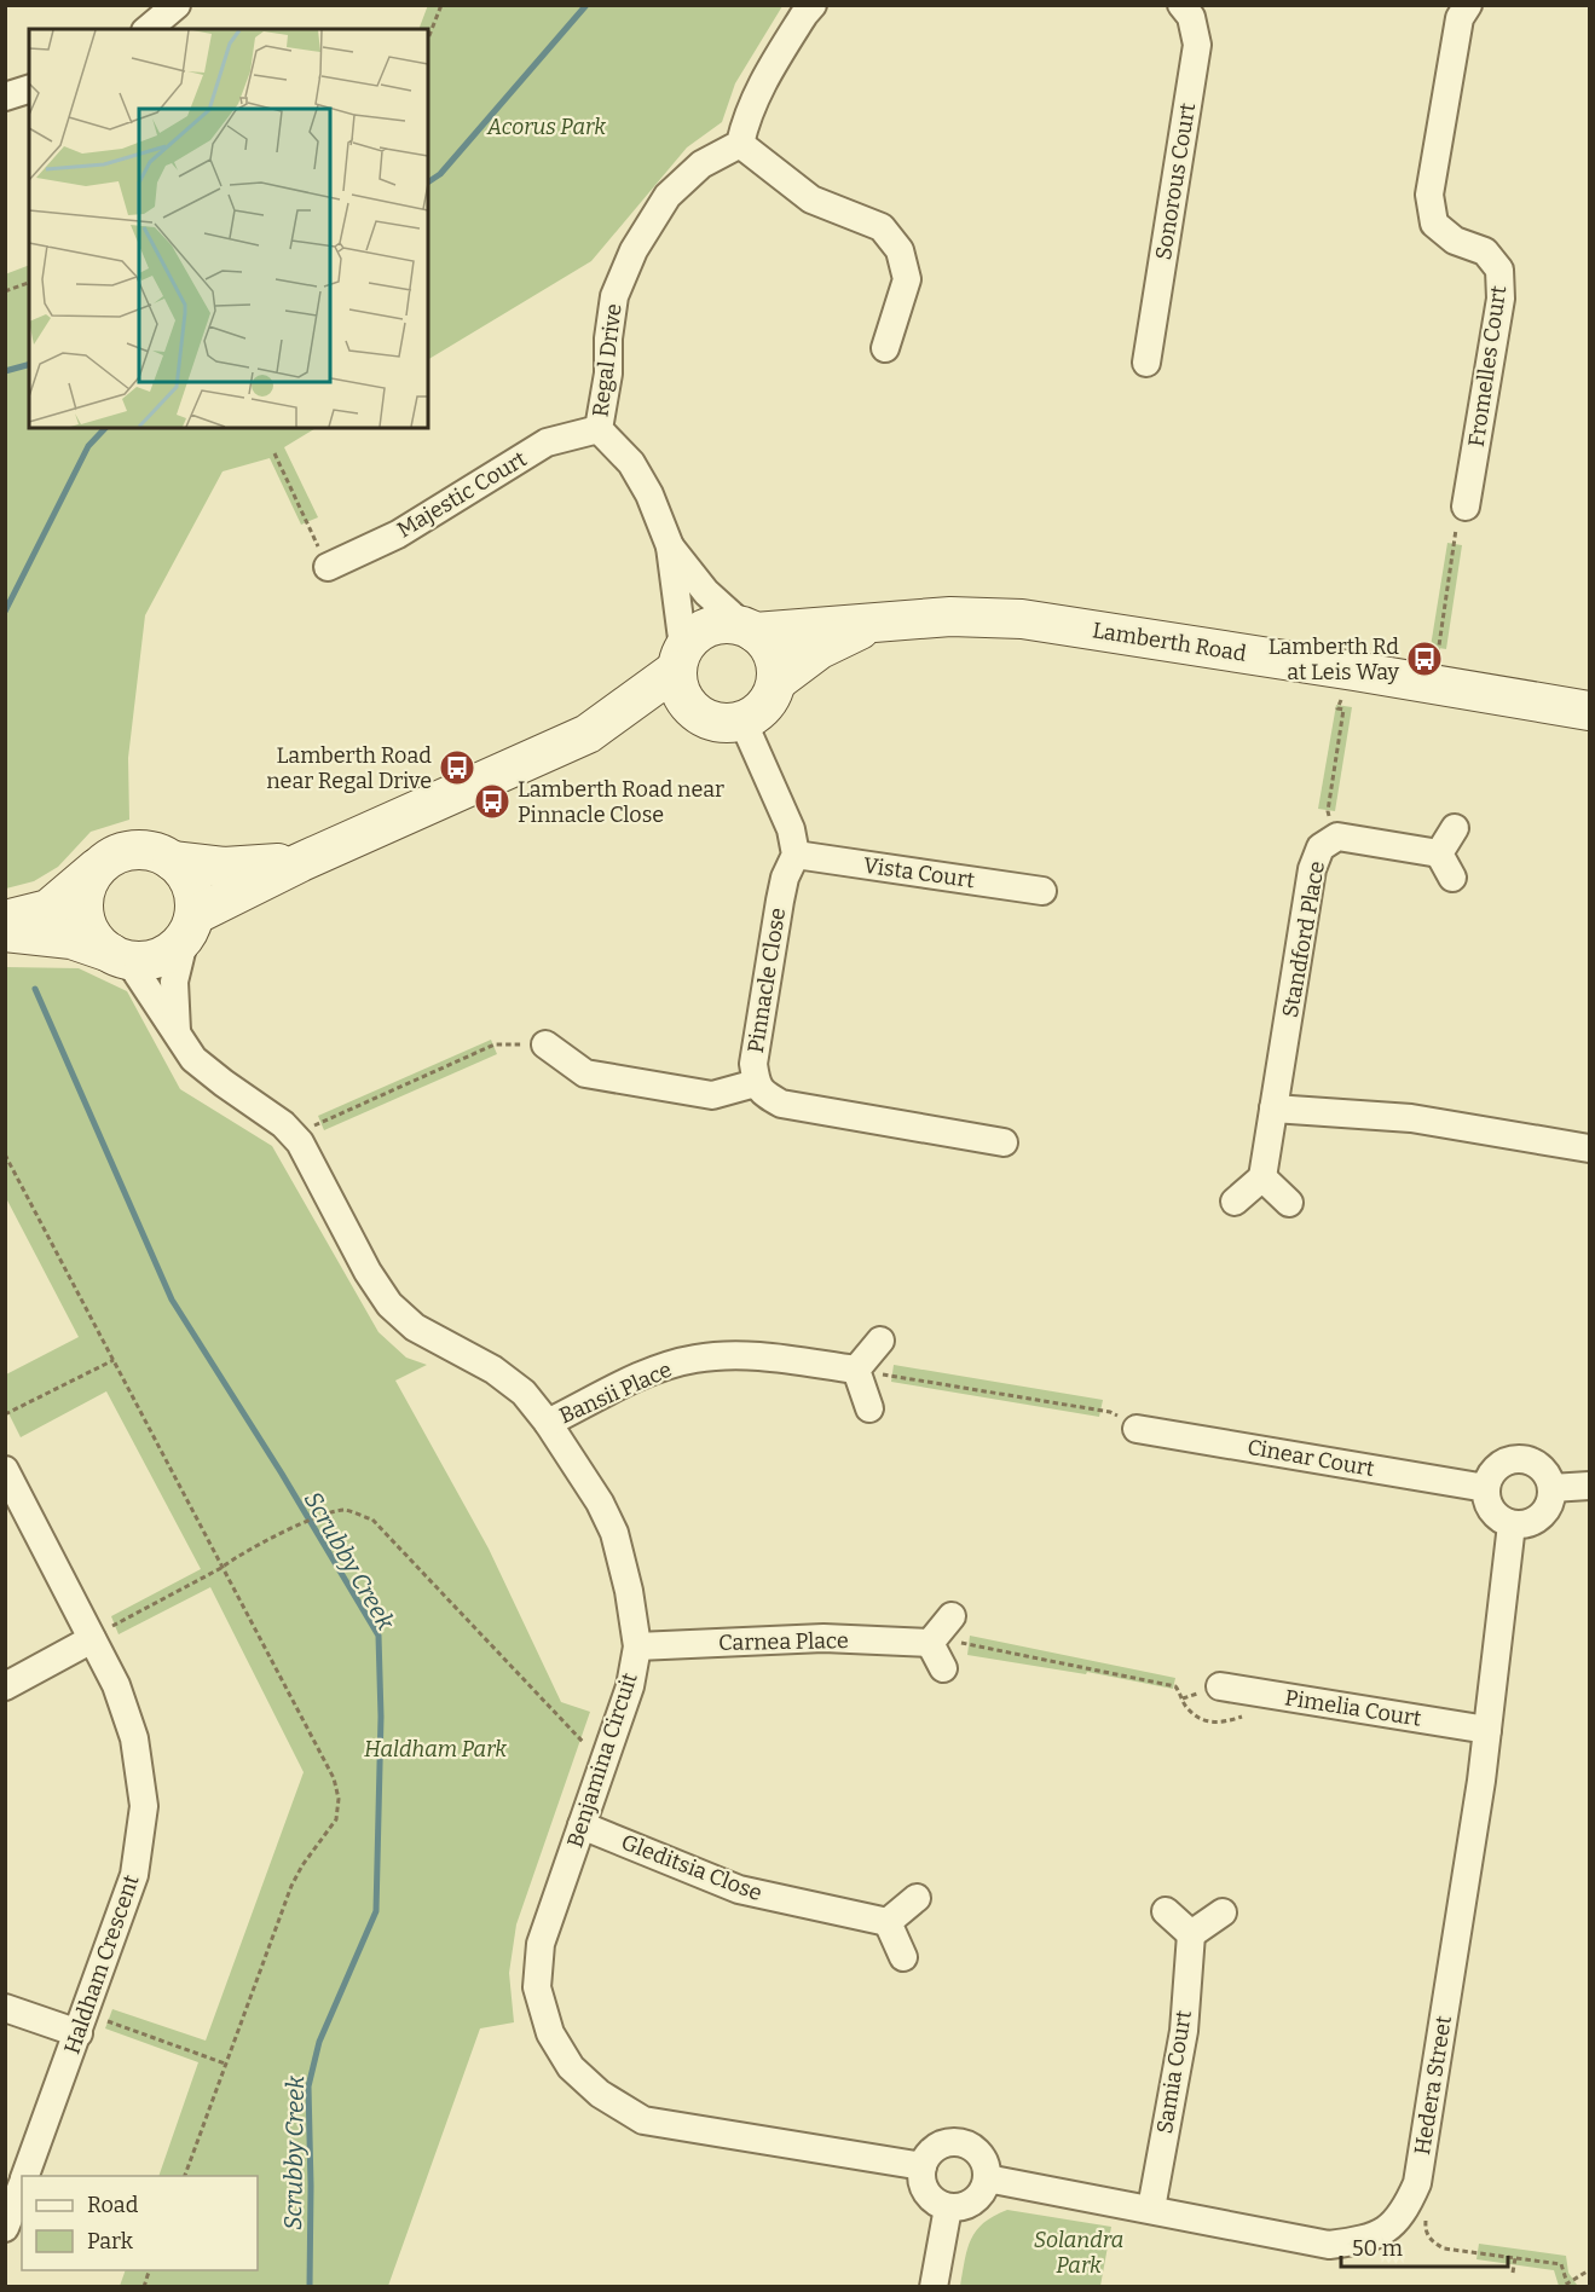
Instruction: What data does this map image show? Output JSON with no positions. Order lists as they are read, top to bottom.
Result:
{
  "streets": {
    "street": [
      "Sonorous Court",
      "Regal Drive",
      "Fromelles Court",
      "Majestic Court",
      "Lamberth Road",
      "Vista Court",
      "Standford Place",
      "Pinnacle Close",
      "Bansii Place",
      "Cinear Court",
      "Carnea Place",
      "Pimelia Court",
      "Benjamina Circuit",
      "Gleditsia Close",
      "Haldham Crescent",
      "Samia Court",
      "Hedera Street"
    ]
  },
  "crossings": [
    ["Regal Drive", "Majestic Court"],
    ["Regal Drive", "Lamberth Road"],
    ["Lamberth Road", "Benjamina Circuit"],
    ["Vista Court", "Pinnacle Close"],
    ["Bansii Place", "Benjamina Circuit"],
    ["Cinear Court", "Hedera Street"],
    ["Carnea Place", "Benjamina Circuit"],
    ["Pimelia Court", "Hedera Street"],
    ["Benjamina Circuit", "Gleditsia Close"],
    ["Benjamina Circuit", "Hedera Street"],
    ["Samia Court", "Hedera Street"]
  ],
  "water": ["Scrubby Creek"],
  "parks": ["Acorus Park", "Haldham Park", "Solandra Park"],
  "places": {
    "bus stop": ["Lamberth Rd at Leis Way", "Lamberth Road near Regal Drive", "Lamberth Road near Pinnacle Close"]
  },
  "legend": ["Road", "Park"],
  "scale_bar": "50 m"
}
